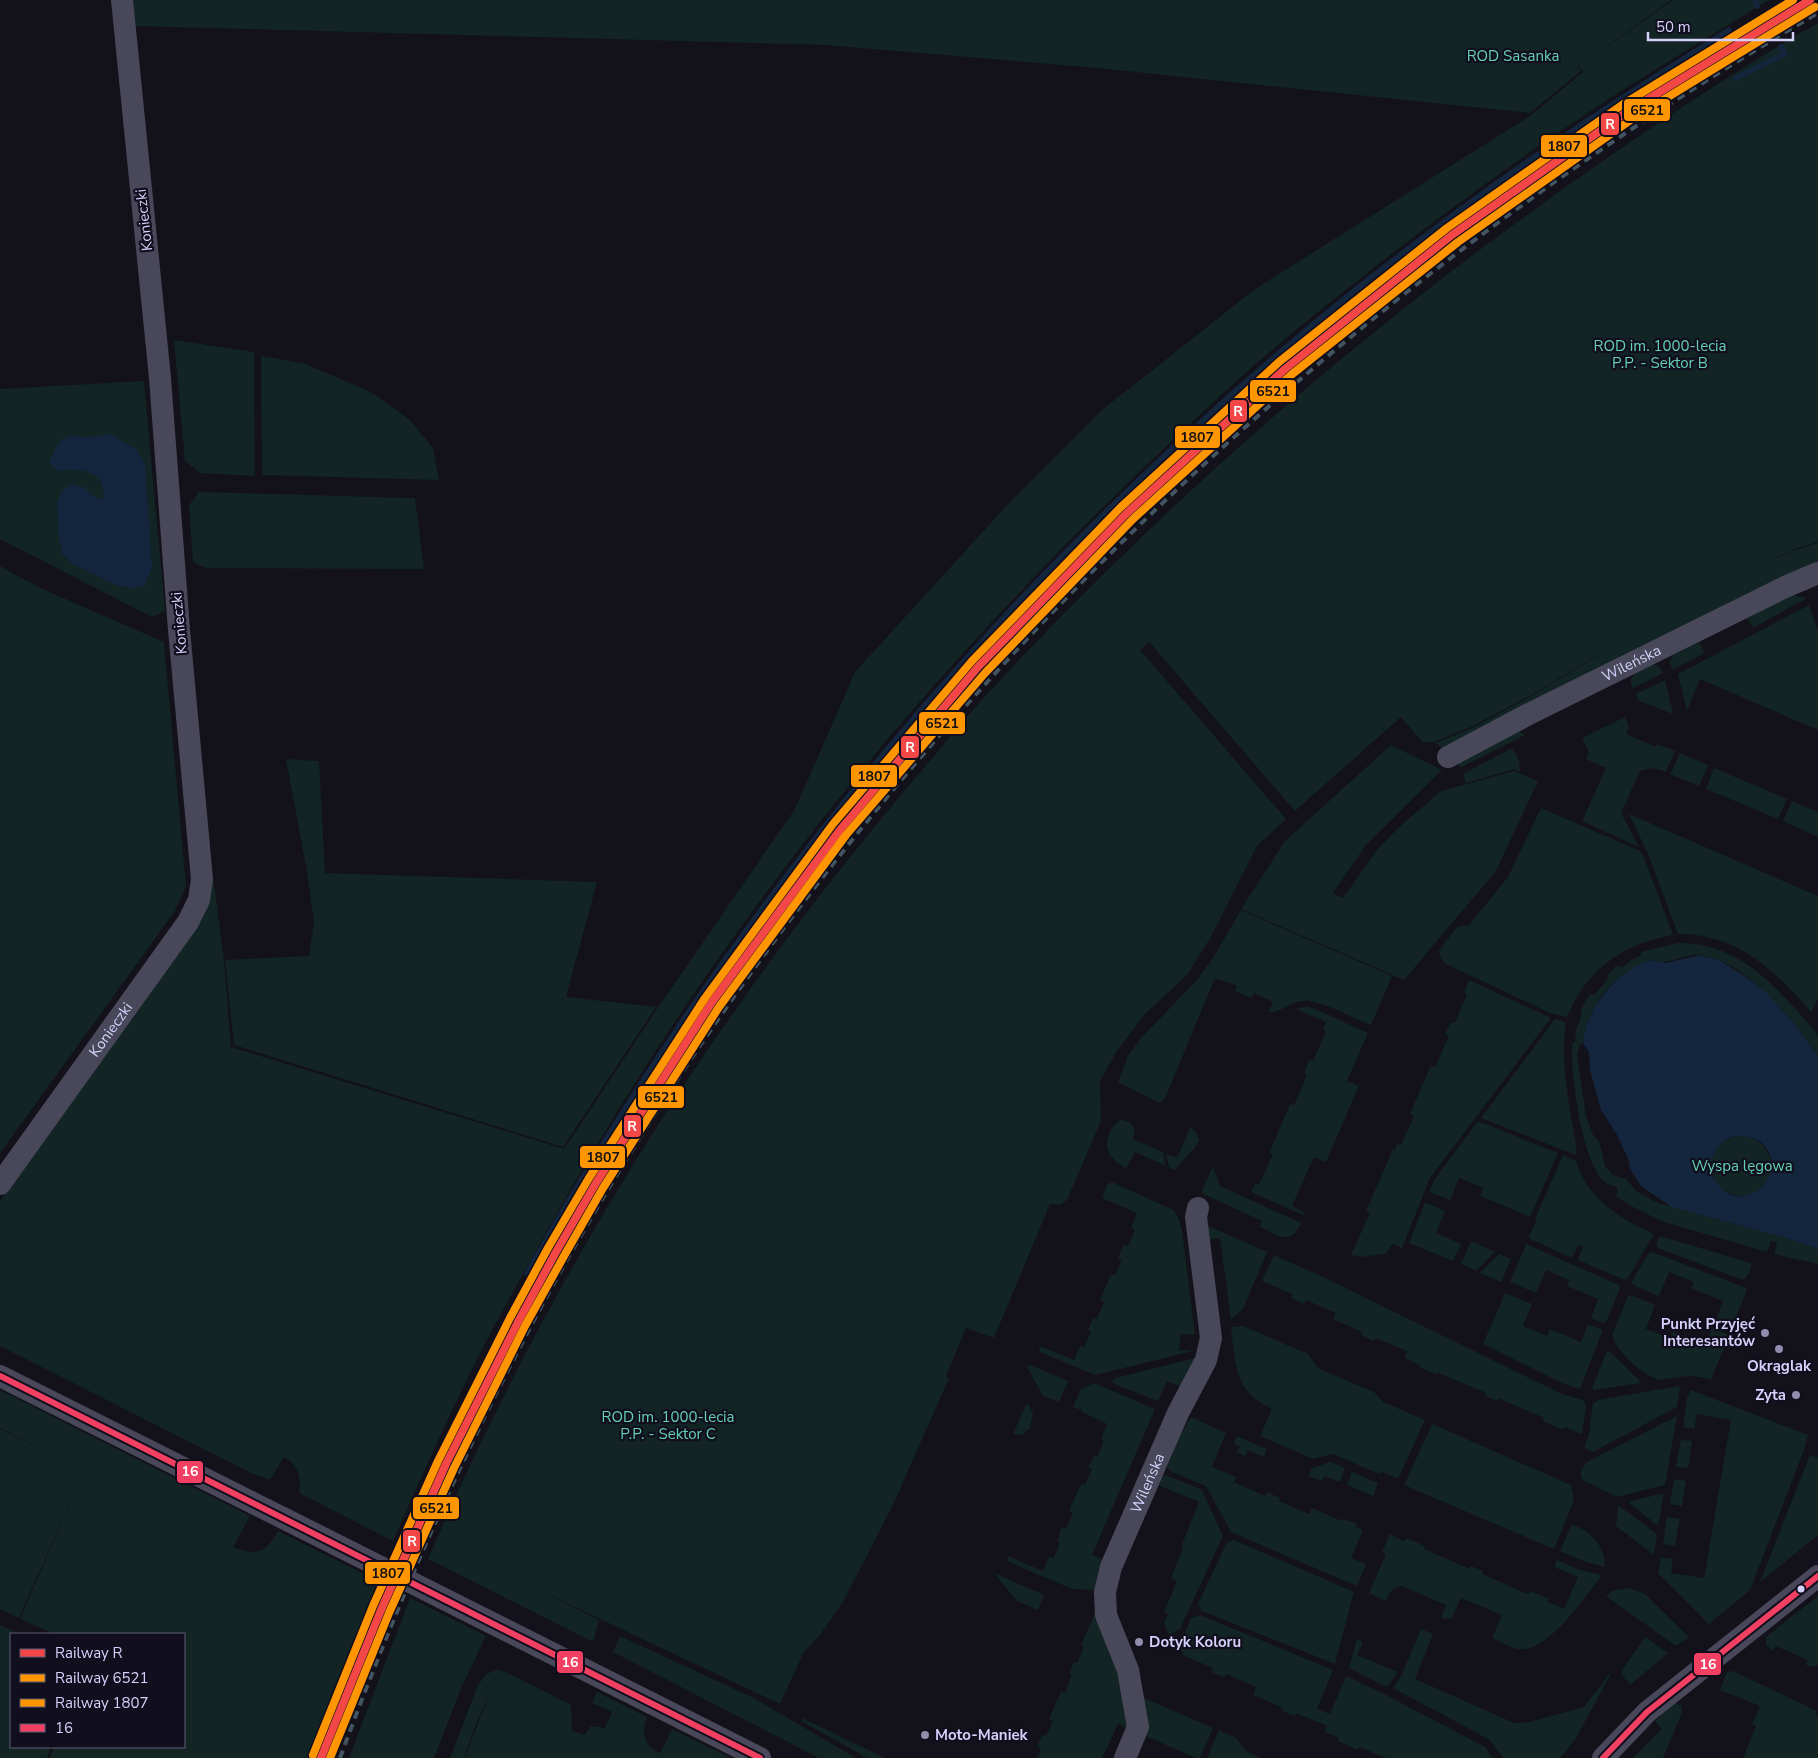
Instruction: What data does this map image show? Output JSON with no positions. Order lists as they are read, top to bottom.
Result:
{
  "streets": {
    "street": ["Konieczki", "Wileńska"]
  },
  "parks": [
    "ROD Sasanka",
    "ROD im. 1000-lecia P.P. - Sektor B",
    "Wyspa lęgowa",
    "ROD im. 1000-lecia P.P. - Sektor C"
  ],
  "places": [
    "Punkt Przyjęć Interesantów",
    "Okrąglak",
    "Zyta",
    "Dotyk Koloru",
    "Moto-Maniek"
  ],
  "lines": [
    "rail line R",
    "rail line 1807",
    "rail line 6521",
    "transit line 16"
  ],
  "legend": [
    "Railway R",
    "Railway 6521",
    "Railway 1807",
    "16"
  ],
  "scale_bar": "50 m"
}
